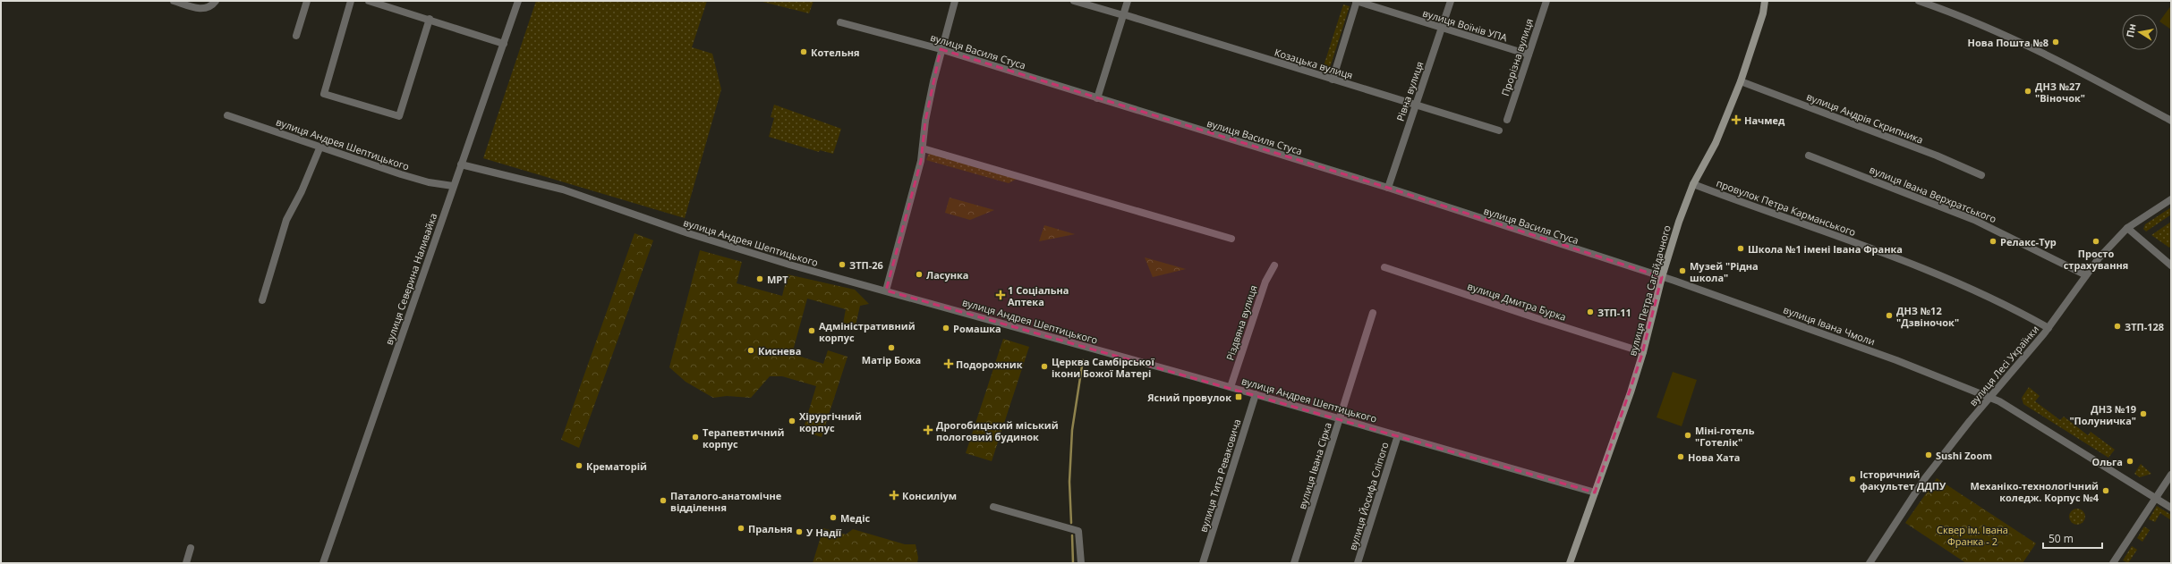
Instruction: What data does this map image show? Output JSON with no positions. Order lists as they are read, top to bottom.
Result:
{
  "streets": {
    "main road": ["вулиця Петра Сагайдачного"],
    "street": [
      "вулиця Воїнів УПА",
      "вулиця Василя Стуса",
      "Прорізна вулиця",
      "Козацька вулиця",
      "Рівна вулиця",
      "вулиця Андрія Скрипника",
      "вулиця Андрея Шептицького",
      "вулиця Івана Верхратського",
      "провулок Петра Карманського",
      "вулиця Северина Наливайка",
      "вулиця Дмитра Бурка",
      "Різдвяна вулиця",
      "вулиця Івана Чмоли",
      "вулиця Лесі Українки",
      "вулиця Івана Сірка",
      "вулиця Тита Реваковича",
      "вулиця Йосифа Сліпого"
    ]
  },
  "crossings": [
    ["вулиця Воїнів УПА", "Прорізна вулиця"],
    ["вулиця Воїнів УПА", "Рівна вулиця"],
    ["вулиця Василя Стуса", "Рівна вулиця"],
    ["вулиця Василя Стуса", "вулиця Петра Сагайдачного"],
    ["вулиця Василя Стуса", "вулиця Івана Чмоли"],
    ["Козацька вулиця", "Рівна вулиця"],
    ["вулиця Андрія Скрипника", "вулиця Петра Сагайдачного"],
    ["вулиця Андрея Шептицького", "вулиця Северина Наливайка"],
    ["вулиця Андрея Шептицького", "вулиця Петра Сагайдачного"],
    ["вулиця Андрея Шептицького", "Різдвяна вулиця"],
    ["вулиця Андрея Шептицького", "вулиця Івана Сірка"],
    ["вулиця Андрея Шептицького", "вулиця Тита Реваковича"],
    ["вулиця Андрея Шептицького", "вулиця Йосифа Сліпого"],
    ["вулиця Івана Верхратського", "вулиця Лесі Українки"],
    ["провулок Петра Карманського", "вулиця Петра Сагайдачного"],
    ["провулок Петра Карманського", "вулиця Лесі Українки"],
    ["вулиця Петра Сагайдачного", "вулиця Дмитра Бурка"],
    ["вулиця Петра Сагайдачного", "вулиця Івана Чмоли"],
    ["вулиця Івана Чмоли", "вулиця Лесі Українки"]
  ],
  "parks": ["Сквер ім. Івана Франка - 2"],
  "places": {
    "other": [
      "Нова Пошта №8",
      "Котельня",
      "ДНЗ №27 \"Віночок\"",
      "Релакс-Тур",
      "Просто страхування",
      "Школа №1 імені Івана Франка",
      "ЗТП-26",
      "Музей \"Рідна школа\"",
      "Ласунка",
      "МРТ",
      "ЗТП-11",
      "ДНЗ №12 \"Дзвіночок\"",
      "ЗТП-128",
      "Ромашка",
      "Адміністративний корпус",
      "Матір Божа",
      "Киснева",
      "Церква Самбірської ікони Божої Матері",
      "ДНЗ №19 \"Полуничка\"",
      "Хірургічний корпус",
      "Міні-готель \"Готелік\"",
      "Терапевтичний корпус",
      "Sushi Zoom",
      "Нова Хата",
      "Ольга",
      "Крематорій",
      "Історичний факультет ДДПУ",
      "Механіко-технологічний коледж. Корпус №4",
      "Паталого-анатомічне відділення",
      "Медіс",
      "Пральня",
      "У Надії"
    ],
    "health": [
      "Начмед",
      "1 Соціальна Аптека",
      "Подорожник",
      "Дрогобицький міський пологовий будинок",
      "Консиліум"
    ],
    "transit": ["Ясний провулок"]
  },
  "scale_bar": "50 m",
  "north": "left"
}
